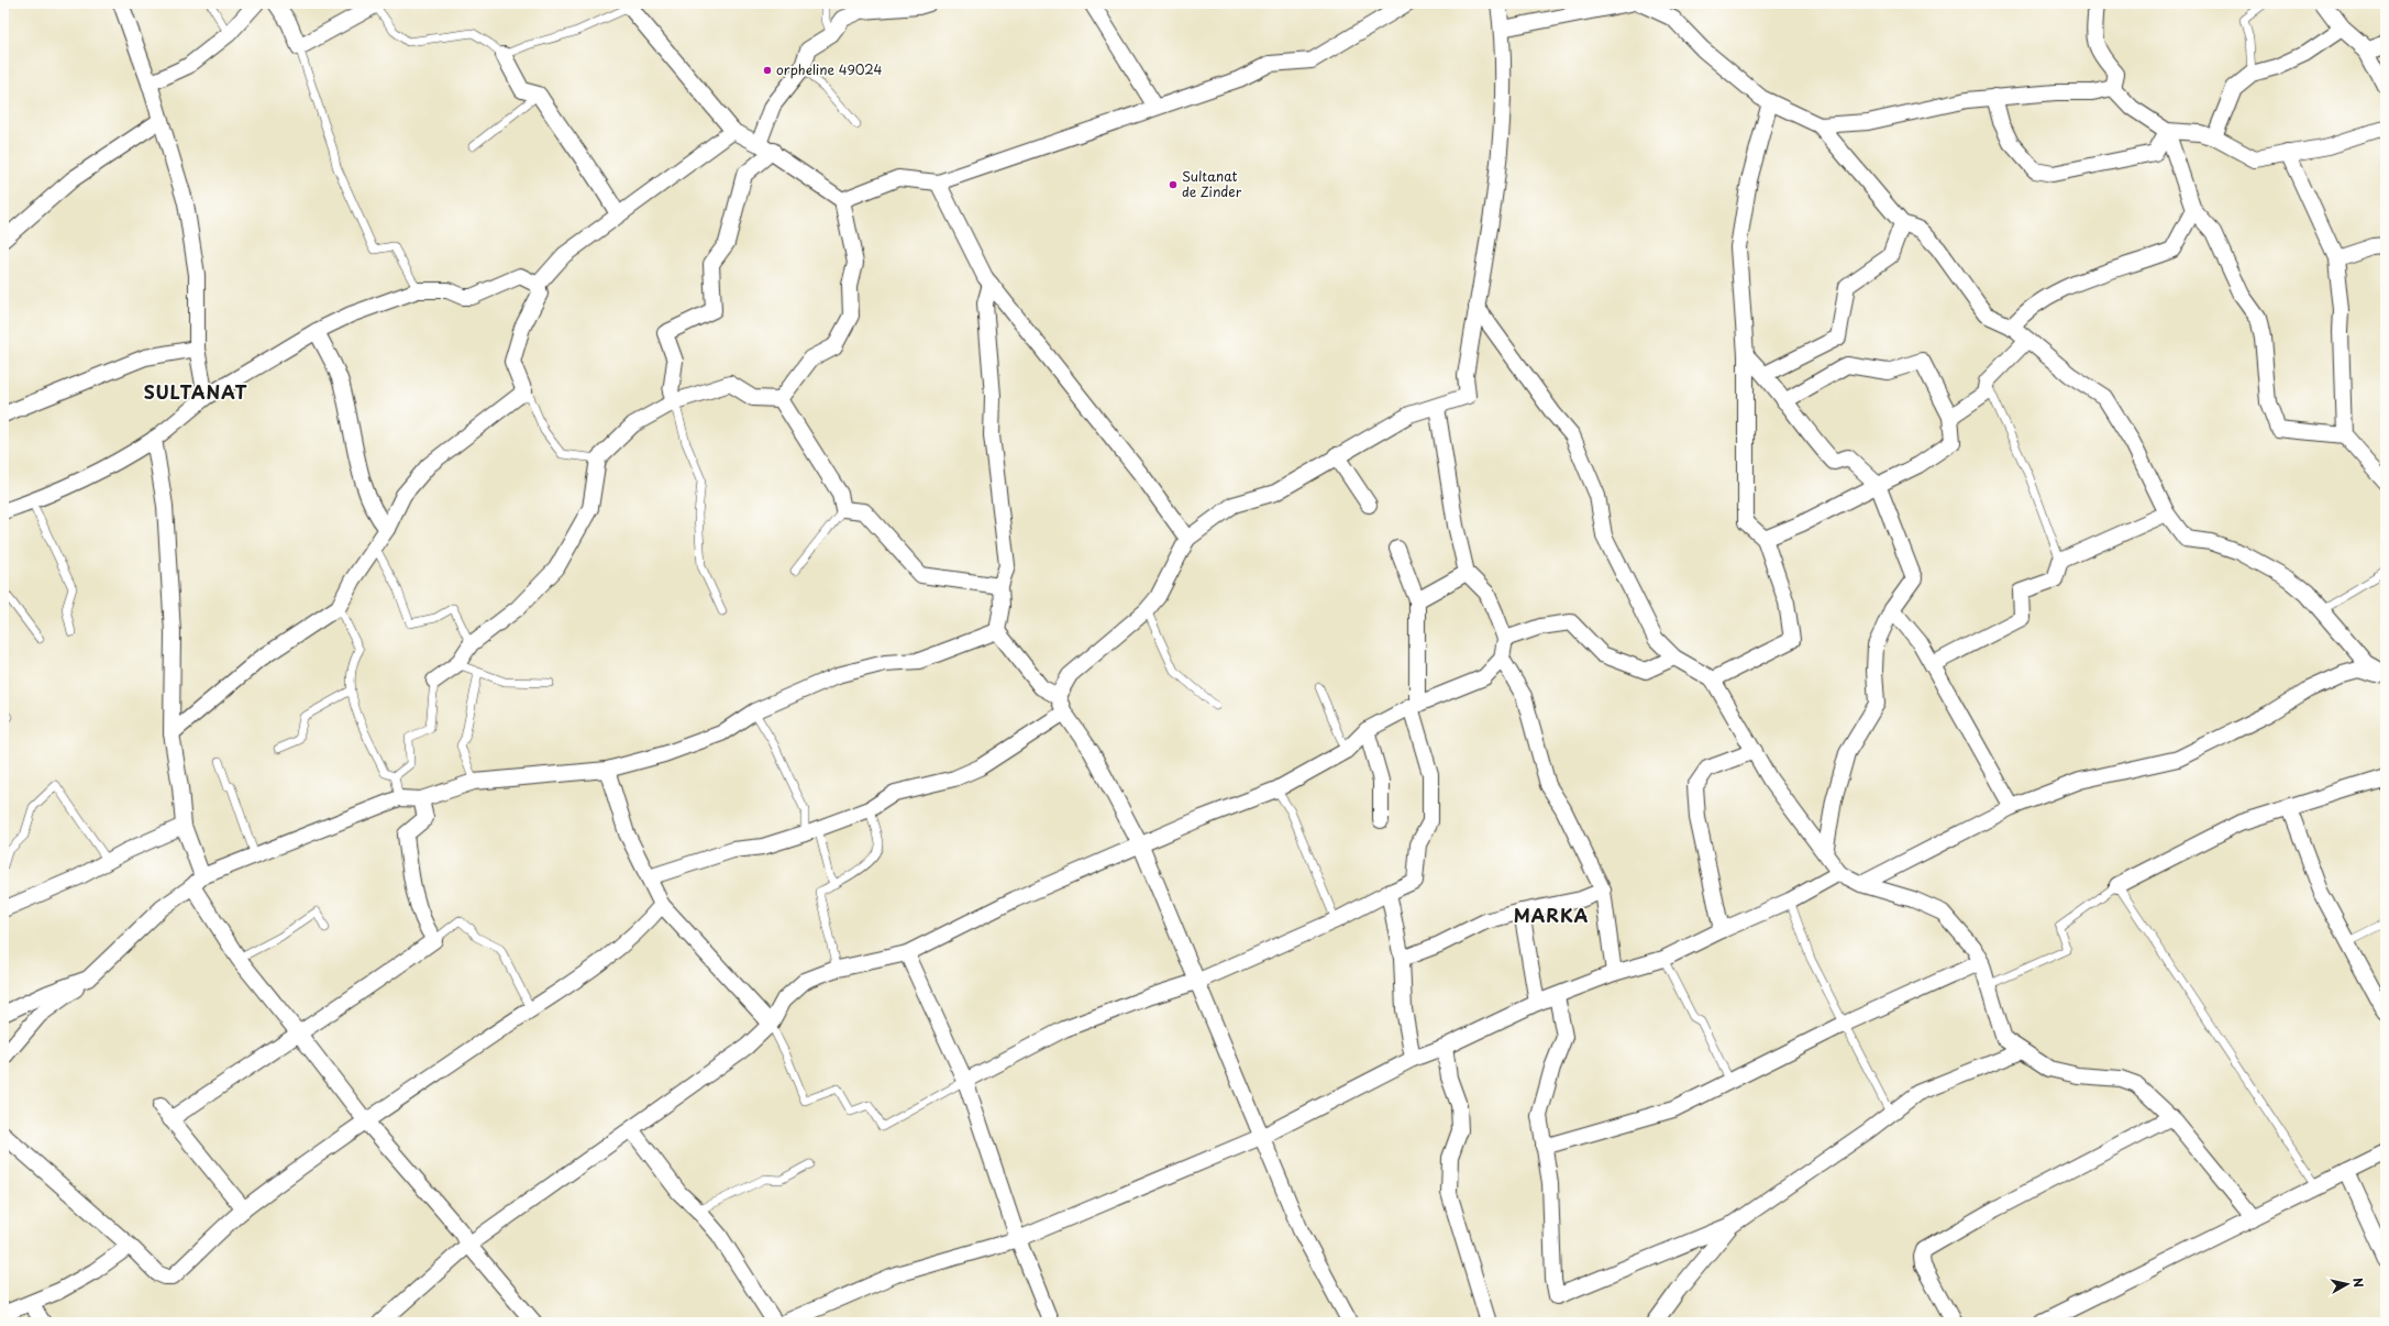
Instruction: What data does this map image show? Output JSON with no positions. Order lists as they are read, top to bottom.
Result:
{
  "districts": ["SULTANAT", "MARKA"],
  "places": ["orpheline 49024", "Sultanat de Zinder"],
  "north": "right"
}
